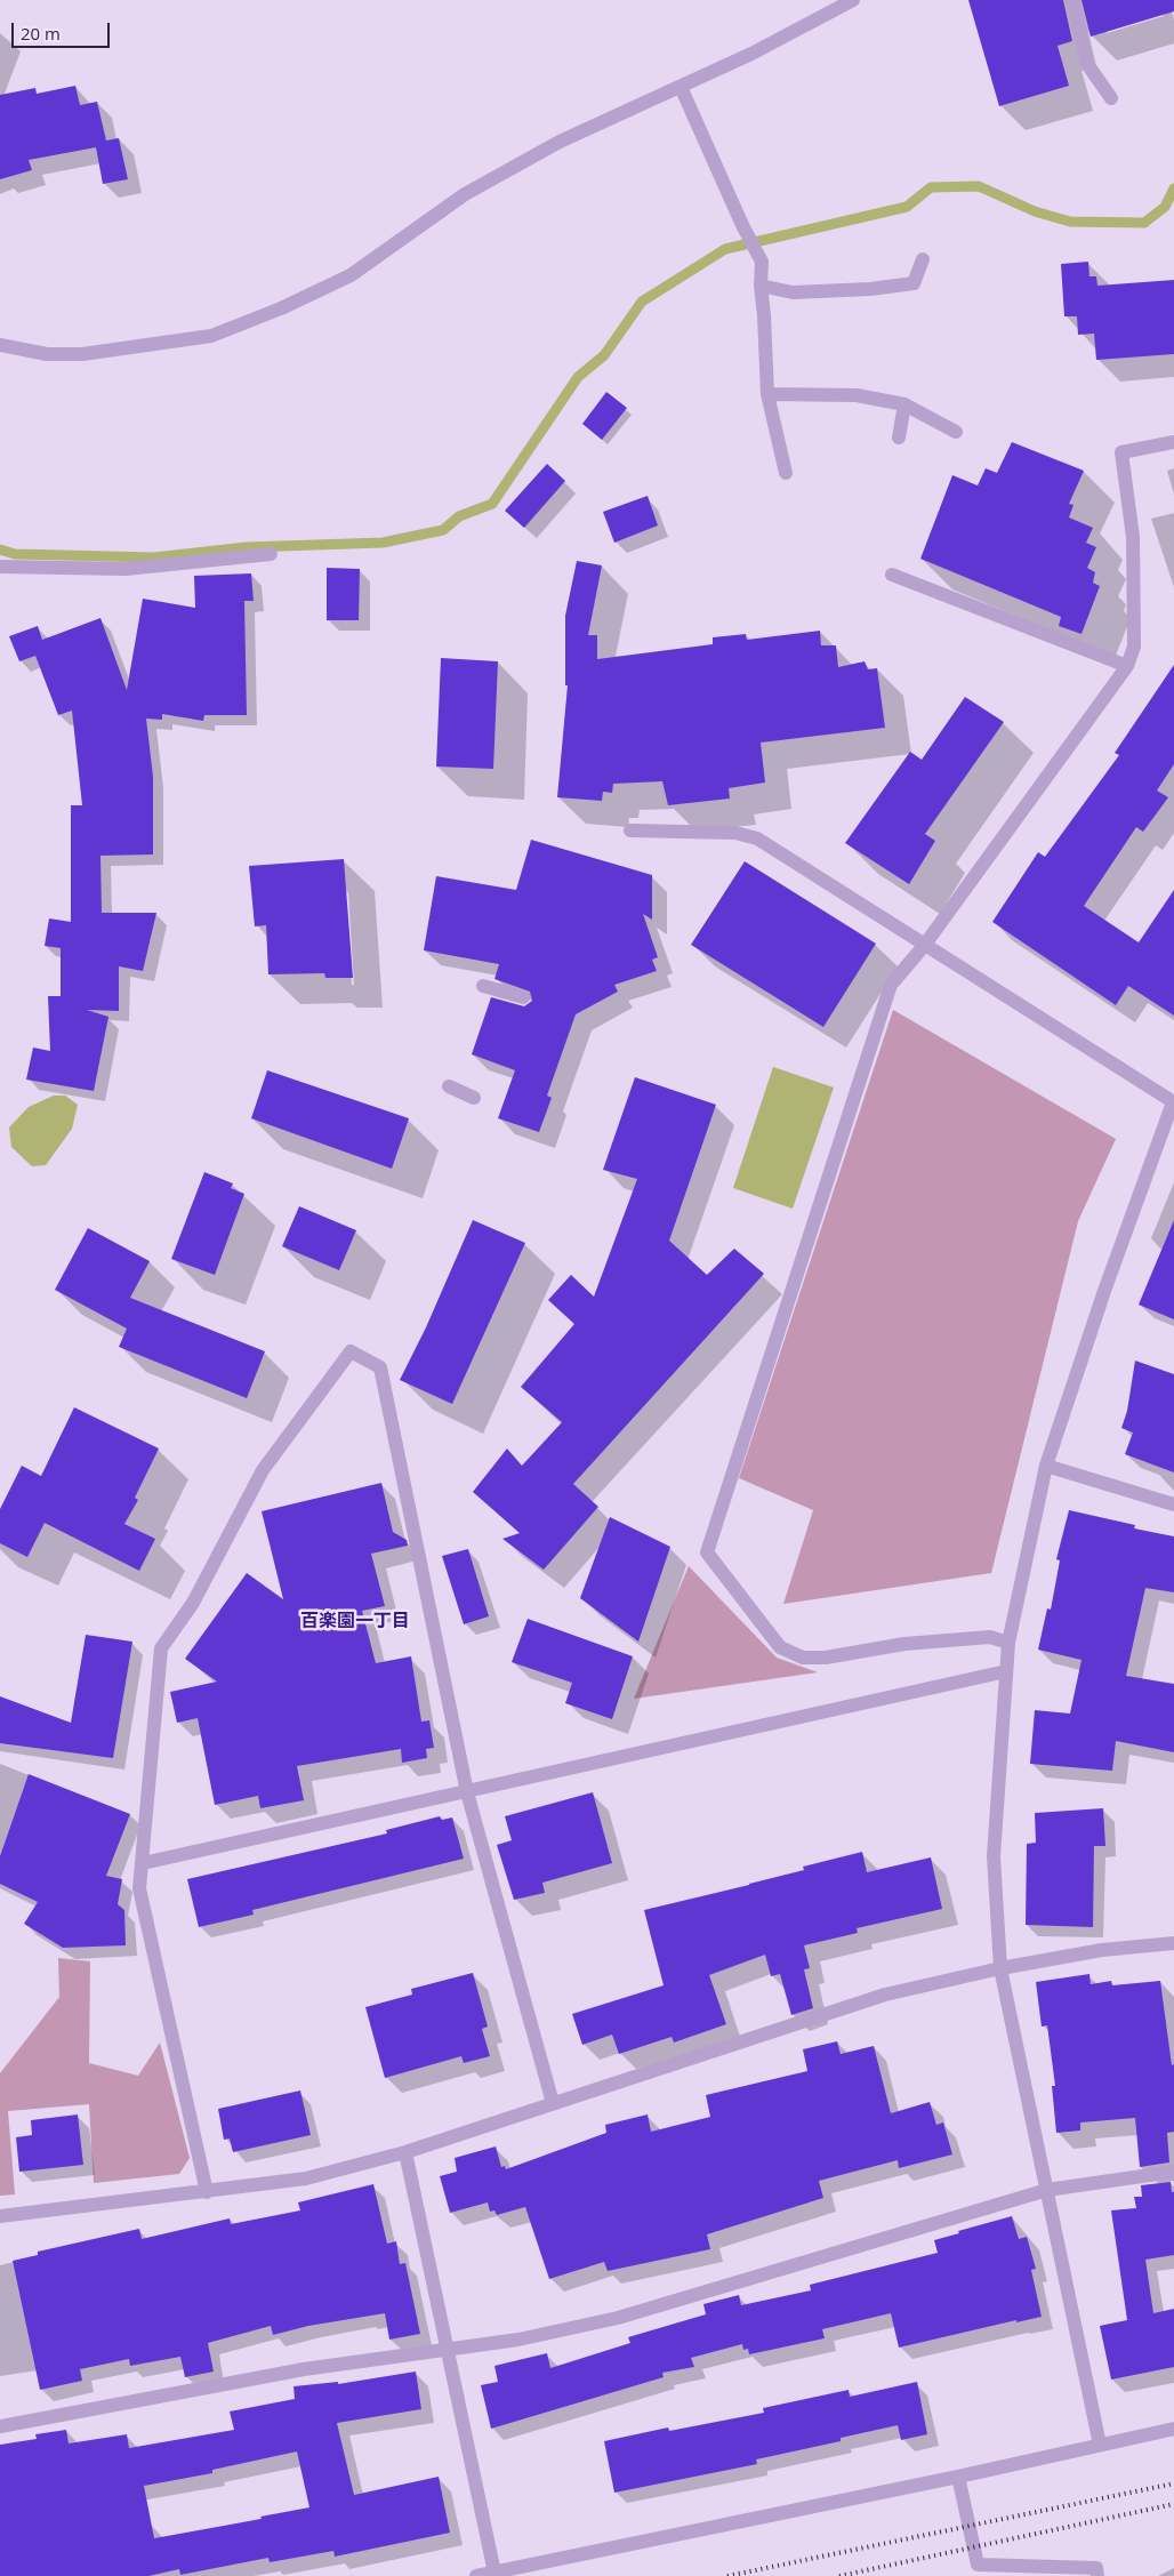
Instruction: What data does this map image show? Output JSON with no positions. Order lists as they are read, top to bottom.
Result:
{
  "districts": ["百楽園一丁目"],
  "scale_bar": "20 m"
}
